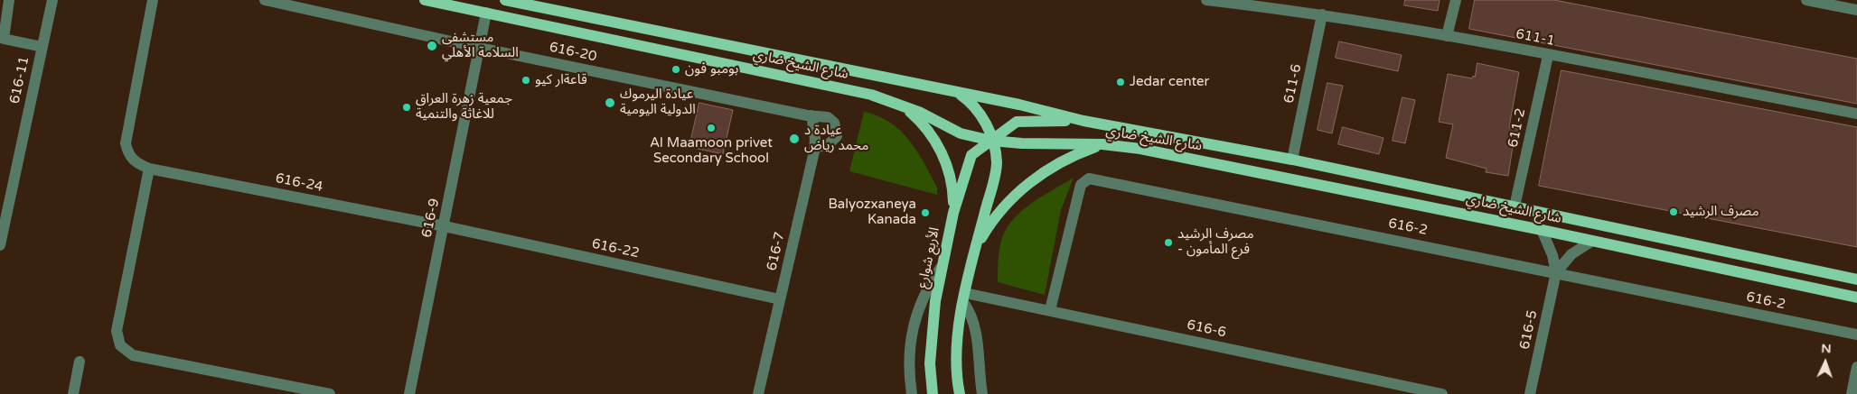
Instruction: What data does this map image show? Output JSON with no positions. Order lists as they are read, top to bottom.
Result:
{
  "streets": {
    "main road": ["شارع الشيخ ضاري", "الأربع شوارع"],
    "street": [
      "611-1",
      "616-20",
      "616-11",
      "611-6",
      "611-2",
      "616-24",
      "616-9",
      "616-2",
      "616-22",
      "616-7",
      "616-6",
      "616-5"
    ]
  },
  "crossings": [
    ["611-1", "611-6"],
    ["611-1", "611-2"],
    ["616-20", "616-9"],
    ["616-20", "616-7"],
    ["شارع الشيخ ضاري", "611-6"],
    ["شارع الشيخ ضاري", "611-2"],
    ["شارع الشيخ ضاري", "616-9"],
    ["شارع الشيخ ضاري", "الأربع شوارع"],
    ["616-24", "616-9"],
    ["616-24", "616-22"],
    ["616-9", "616-22"],
    ["616-2", "616-6"],
    ["616-2", "616-5"],
    ["616-22", "616-7"]
  ],
  "places": [
    "مستشفى السلامة الأهلي",
    "بومبو فون",
    "قاعةار كيو",
    "Jedar center",
    "عيادة اليرموك الدولية اليومية",
    "جمعية زهرة العراق للاغاثة والتنمية",
    "Al Maamoon privet Secondary School",
    "عيادة د محمد رياض",
    "مصرف الرشيد",
    "Balyozxaneya Kanada",
    "مصرف الرشيد - فرع المأمون"
  ],
  "north": "top"
}
